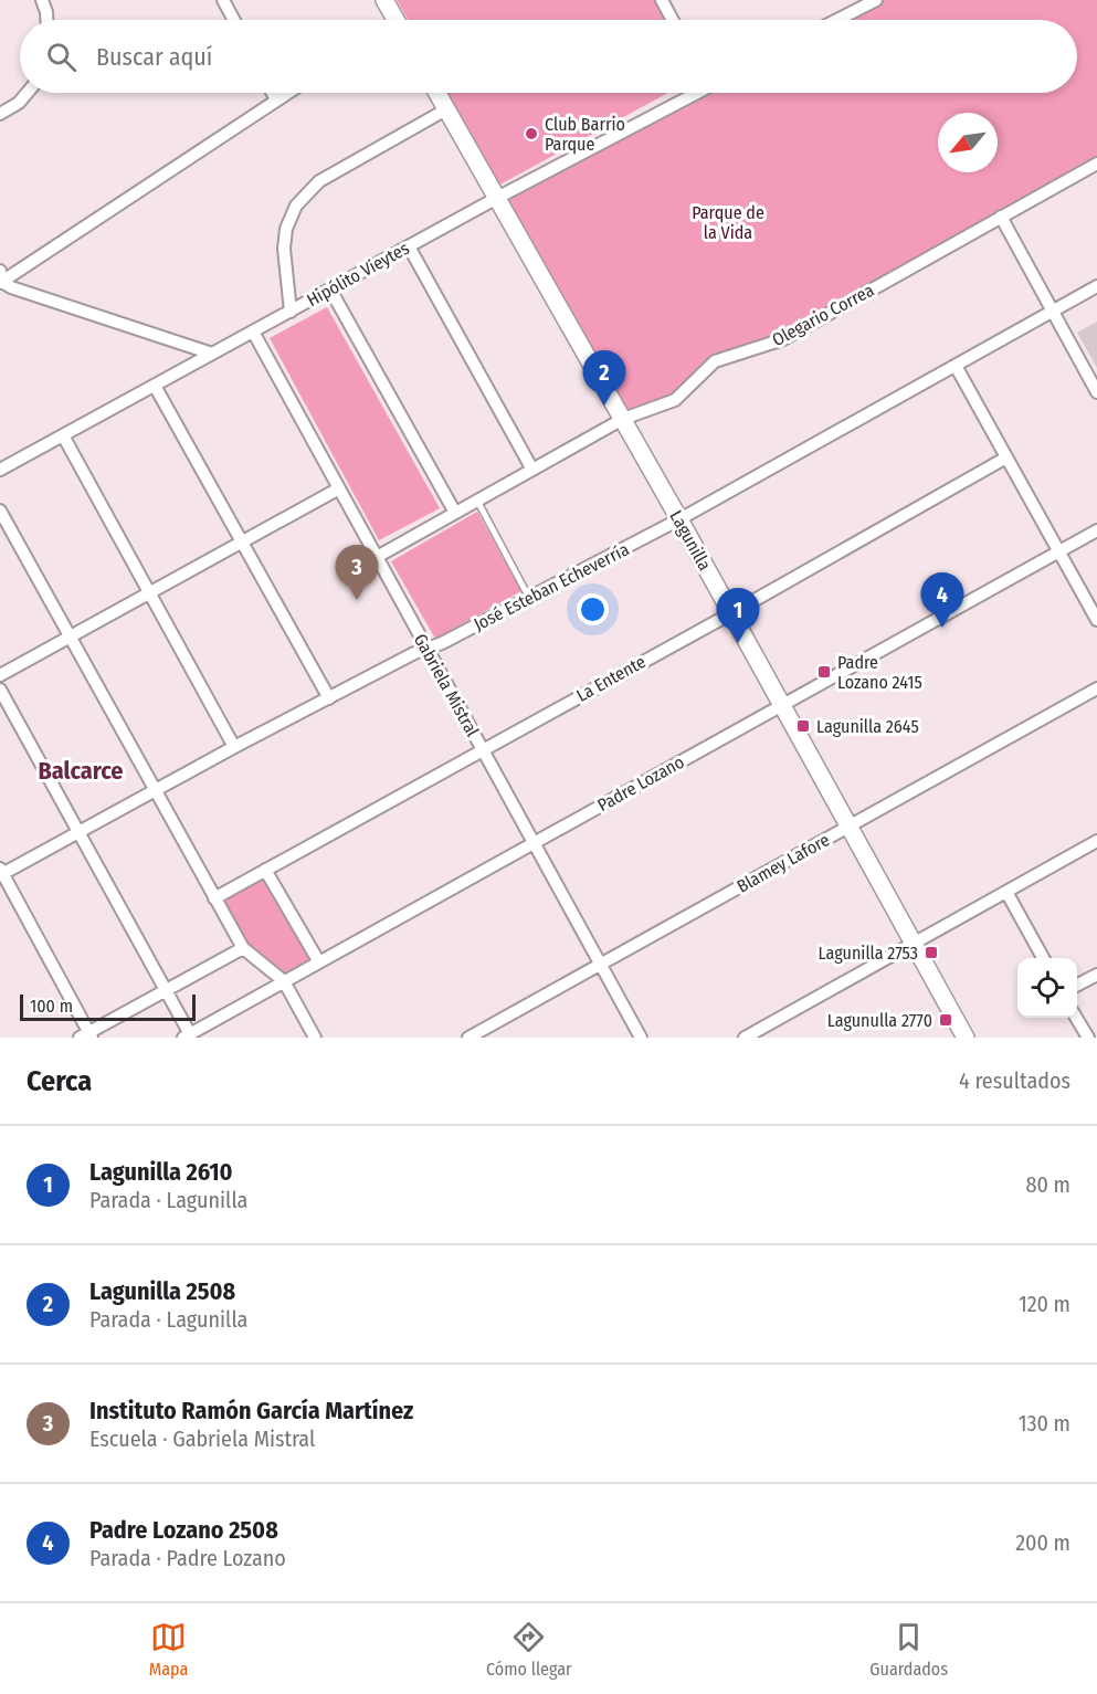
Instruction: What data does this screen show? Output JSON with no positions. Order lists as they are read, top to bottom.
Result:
{
  "streets": {
    "main road": ["Lagunilla"],
    "street": [
      "Hipólito Vieytes",
      "Olegario Correa",
      "José Esteban Echeverría",
      "La Entente",
      "Gabriela Mistral",
      "Padre Lozano",
      "Blamey Lafore"
    ]
  },
  "crossings": [
    ["Hipólito Vieytes", "Lagunilla"],
    ["Hipólito Vieytes", "Gabriela Mistral"],
    ["Olegario Correa", "Lagunilla"],
    ["Olegario Correa", "Gabriela Mistral"],
    ["Lagunilla", "José Esteban Echeverría"],
    ["Lagunilla", "La Entente"],
    ["Lagunilla", "Padre Lozano"],
    ["Lagunilla", "Blamey Lafore"],
    ["José Esteban Echeverría", "Gabriela Mistral"],
    ["La Entente", "Gabriela Mistral"],
    ["Gabriela Mistral", "Padre Lozano"],
    ["Gabriela Mistral", "Blamey Lafore"]
  ],
  "districts": ["Balcarce"],
  "parks": ["Parque de la Vida"],
  "places": {
    "other": ["Club Barrio Parque"],
    "transit": [
      "Padre Lozano 2415",
      "Lagunilla 2645",
      "Lagunilla 2753",
      "Lagunulla 2770"
    ]
  },
  "scale_bar": "100 m",
  "north": "bottom left",
  "page": {
    "search": "Buscar aquí",
    "pins": [
      "2",
      "3",
      "4",
      "1"
    ],
    "scale": "100 m",
    "heading": ["Cerca", "4 resultados"],
    "list": [
      {
        "mark": "1",
        "name": "Lagunilla 2610",
        "note": "Parada · Lagunilla",
        "value": "80 m"
      },
      {
        "mark": "2",
        "name": "Lagunilla 2508",
        "note": "Parada · Lagunilla",
        "value": "120 m"
      },
      {
        "mark": "3",
        "name": "Instituto Ramón García Martínez",
        "note": "Escuela · Gabriela Mistral",
        "value": "130 m"
      },
      {
        "mark": "4",
        "name": "Padre Lozano 2508",
        "note": "Parada · Padre Lozano",
        "value": "200 m"
      }
    ],
    "nav": ["Mapa", "Cómo llegar", "Guardados"]
  }
}
